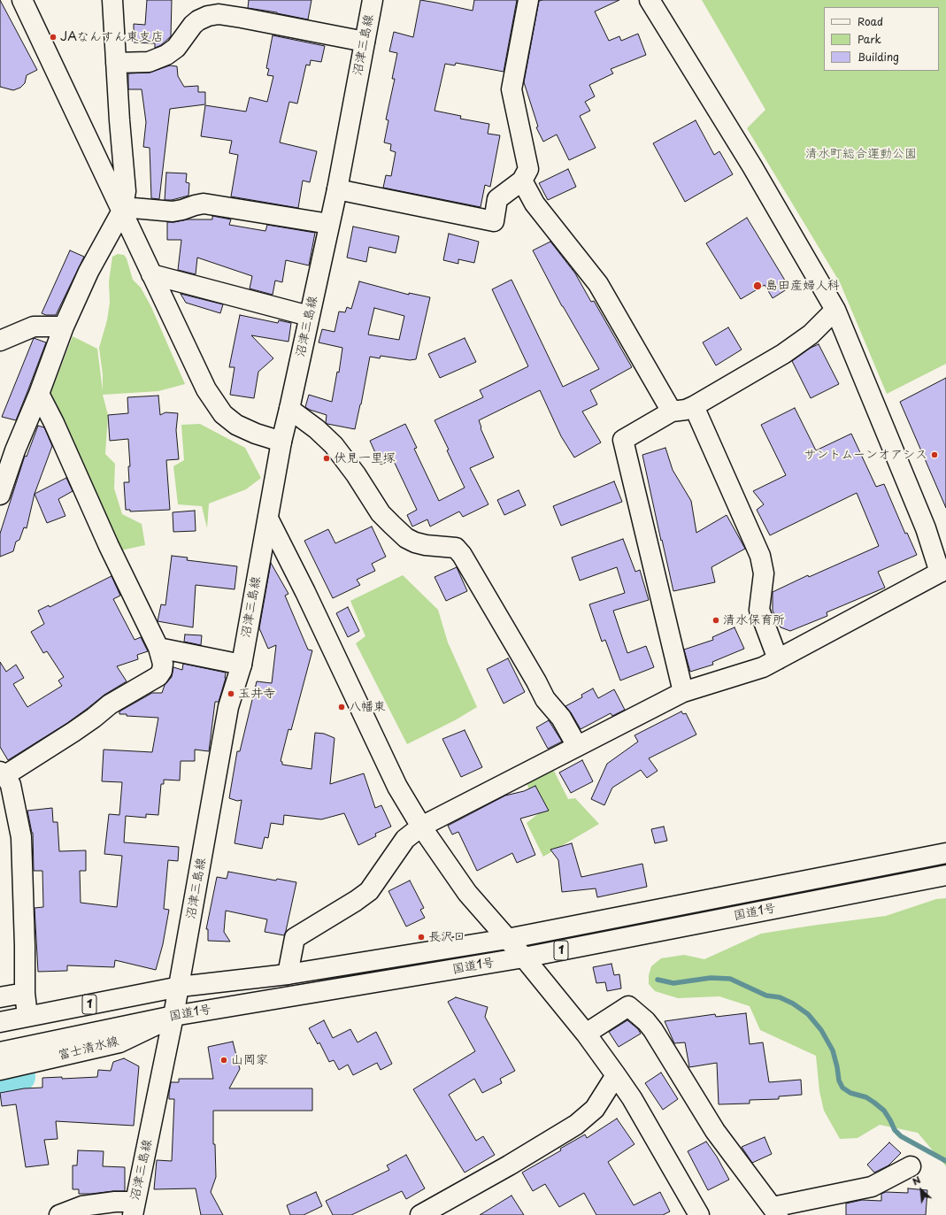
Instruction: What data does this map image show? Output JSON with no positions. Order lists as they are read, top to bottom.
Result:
{
  "streets": {
    "main road": [
      "沼津三島線",
      "国道1号",
      "1",
      "富士清水線"
    ]
  },
  "crossings": [
    ["沼津三島線", "国道1号"],
    ["沼津三島線", "富士清水線"],
    ["国道1号", "富士清水線"]
  ],
  "parks": ["清水町総合運動公園"],
  "places": [
    "JAなんすん東支店",
    "島田産婦人科",
    "サントムーンオアシス",
    "伏見一里塚",
    "清水保育所",
    "玉井寺",
    "八幡東",
    "長沢口",
    "山岡家"
  ],
  "legend": ["Road", "Park", "Building"],
  "north": "top left"
}
